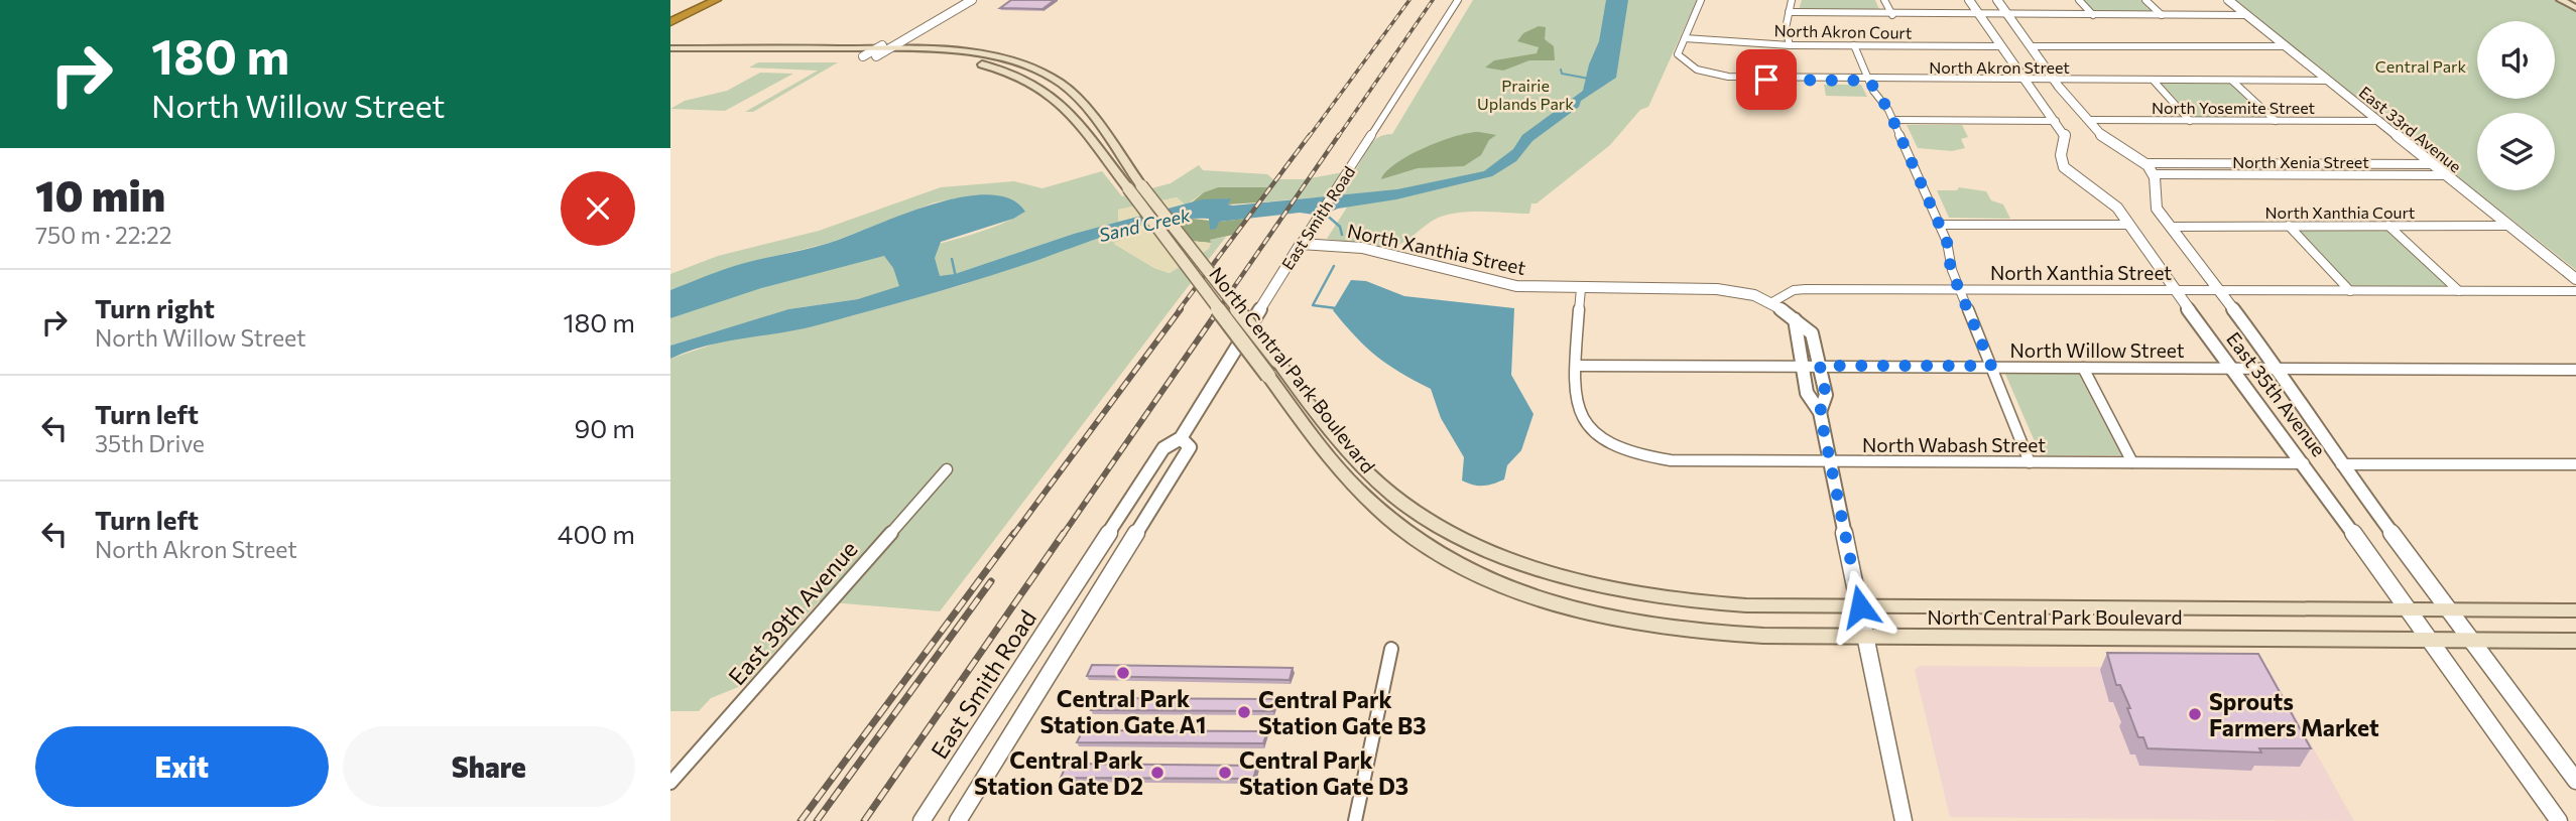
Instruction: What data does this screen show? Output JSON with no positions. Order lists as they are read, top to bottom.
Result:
{
  "streets": {
    "main road": ["North Central Park Boulevard"],
    "street": [
      "North Akron Court",
      "North Akron Street",
      "North Yosemite Street",
      "East 33rd Avenue",
      "North Xenia Street",
      "North Xanthia Court",
      "East Smith Road",
      "North Xanthia Street",
      "North Willow Street",
      "East 35th Avenue",
      "North Wabash Street",
      "East 39th Avenue"
    ]
  },
  "crossings": [
    ["North Akron Court", "North Akron Street"],
    ["North Akron Court", "East 35th Avenue"],
    ["North Akron Street", "East 33rd Avenue"],
    ["North Akron Street", "East 35th Avenue"],
    ["North Yosemite Street", "East 33rd Avenue"],
    ["East 33rd Avenue", "North Xenia Street"],
    ["East 33rd Avenue", "North Xanthia Court"],
    ["North Xenia Street", "East 35th Avenue"],
    ["North Xanthia Court", "East 35th Avenue"],
    ["East Smith Road", "North Xanthia Street"],
    ["North Xanthia Street", "East 35th Avenue"],
    ["North Willow Street", "East 35th Avenue"],
    ["North Willow Street", "North Wabash Street"],
    ["North Central Park Boulevard", "East 35th Avenue"],
    ["East 35th Avenue", "North Wabash Street"]
  ],
  "water": ["Sand Creek"],
  "parks": ["Central Park", "Prairie Uplands Park"],
  "places": [
    "Central Park Station Gate A1",
    "Central Park Station Gate B3",
    "Sprouts Farmers Market",
    "Central Park Station Gate D2",
    "Central Park Station Gate D3"
  ],
  "page": {
    "turn": ["180 m", "North Willow Street"],
    "heading": ["10 min", "750 m · 22:22"],
    "list": [
      {
        "name": "Turn right",
        "note": "North Willow Street",
        "value": "180 m"
      },
      {
        "name": "Turn left",
        "note": "35th Drive",
        "value": "90 m"
      },
      {
        "name": "Turn left",
        "note": "North Akron Street",
        "value": "400 m"
      }
    ],
    "buttons": ["Exit", "Share"]
  }
}
